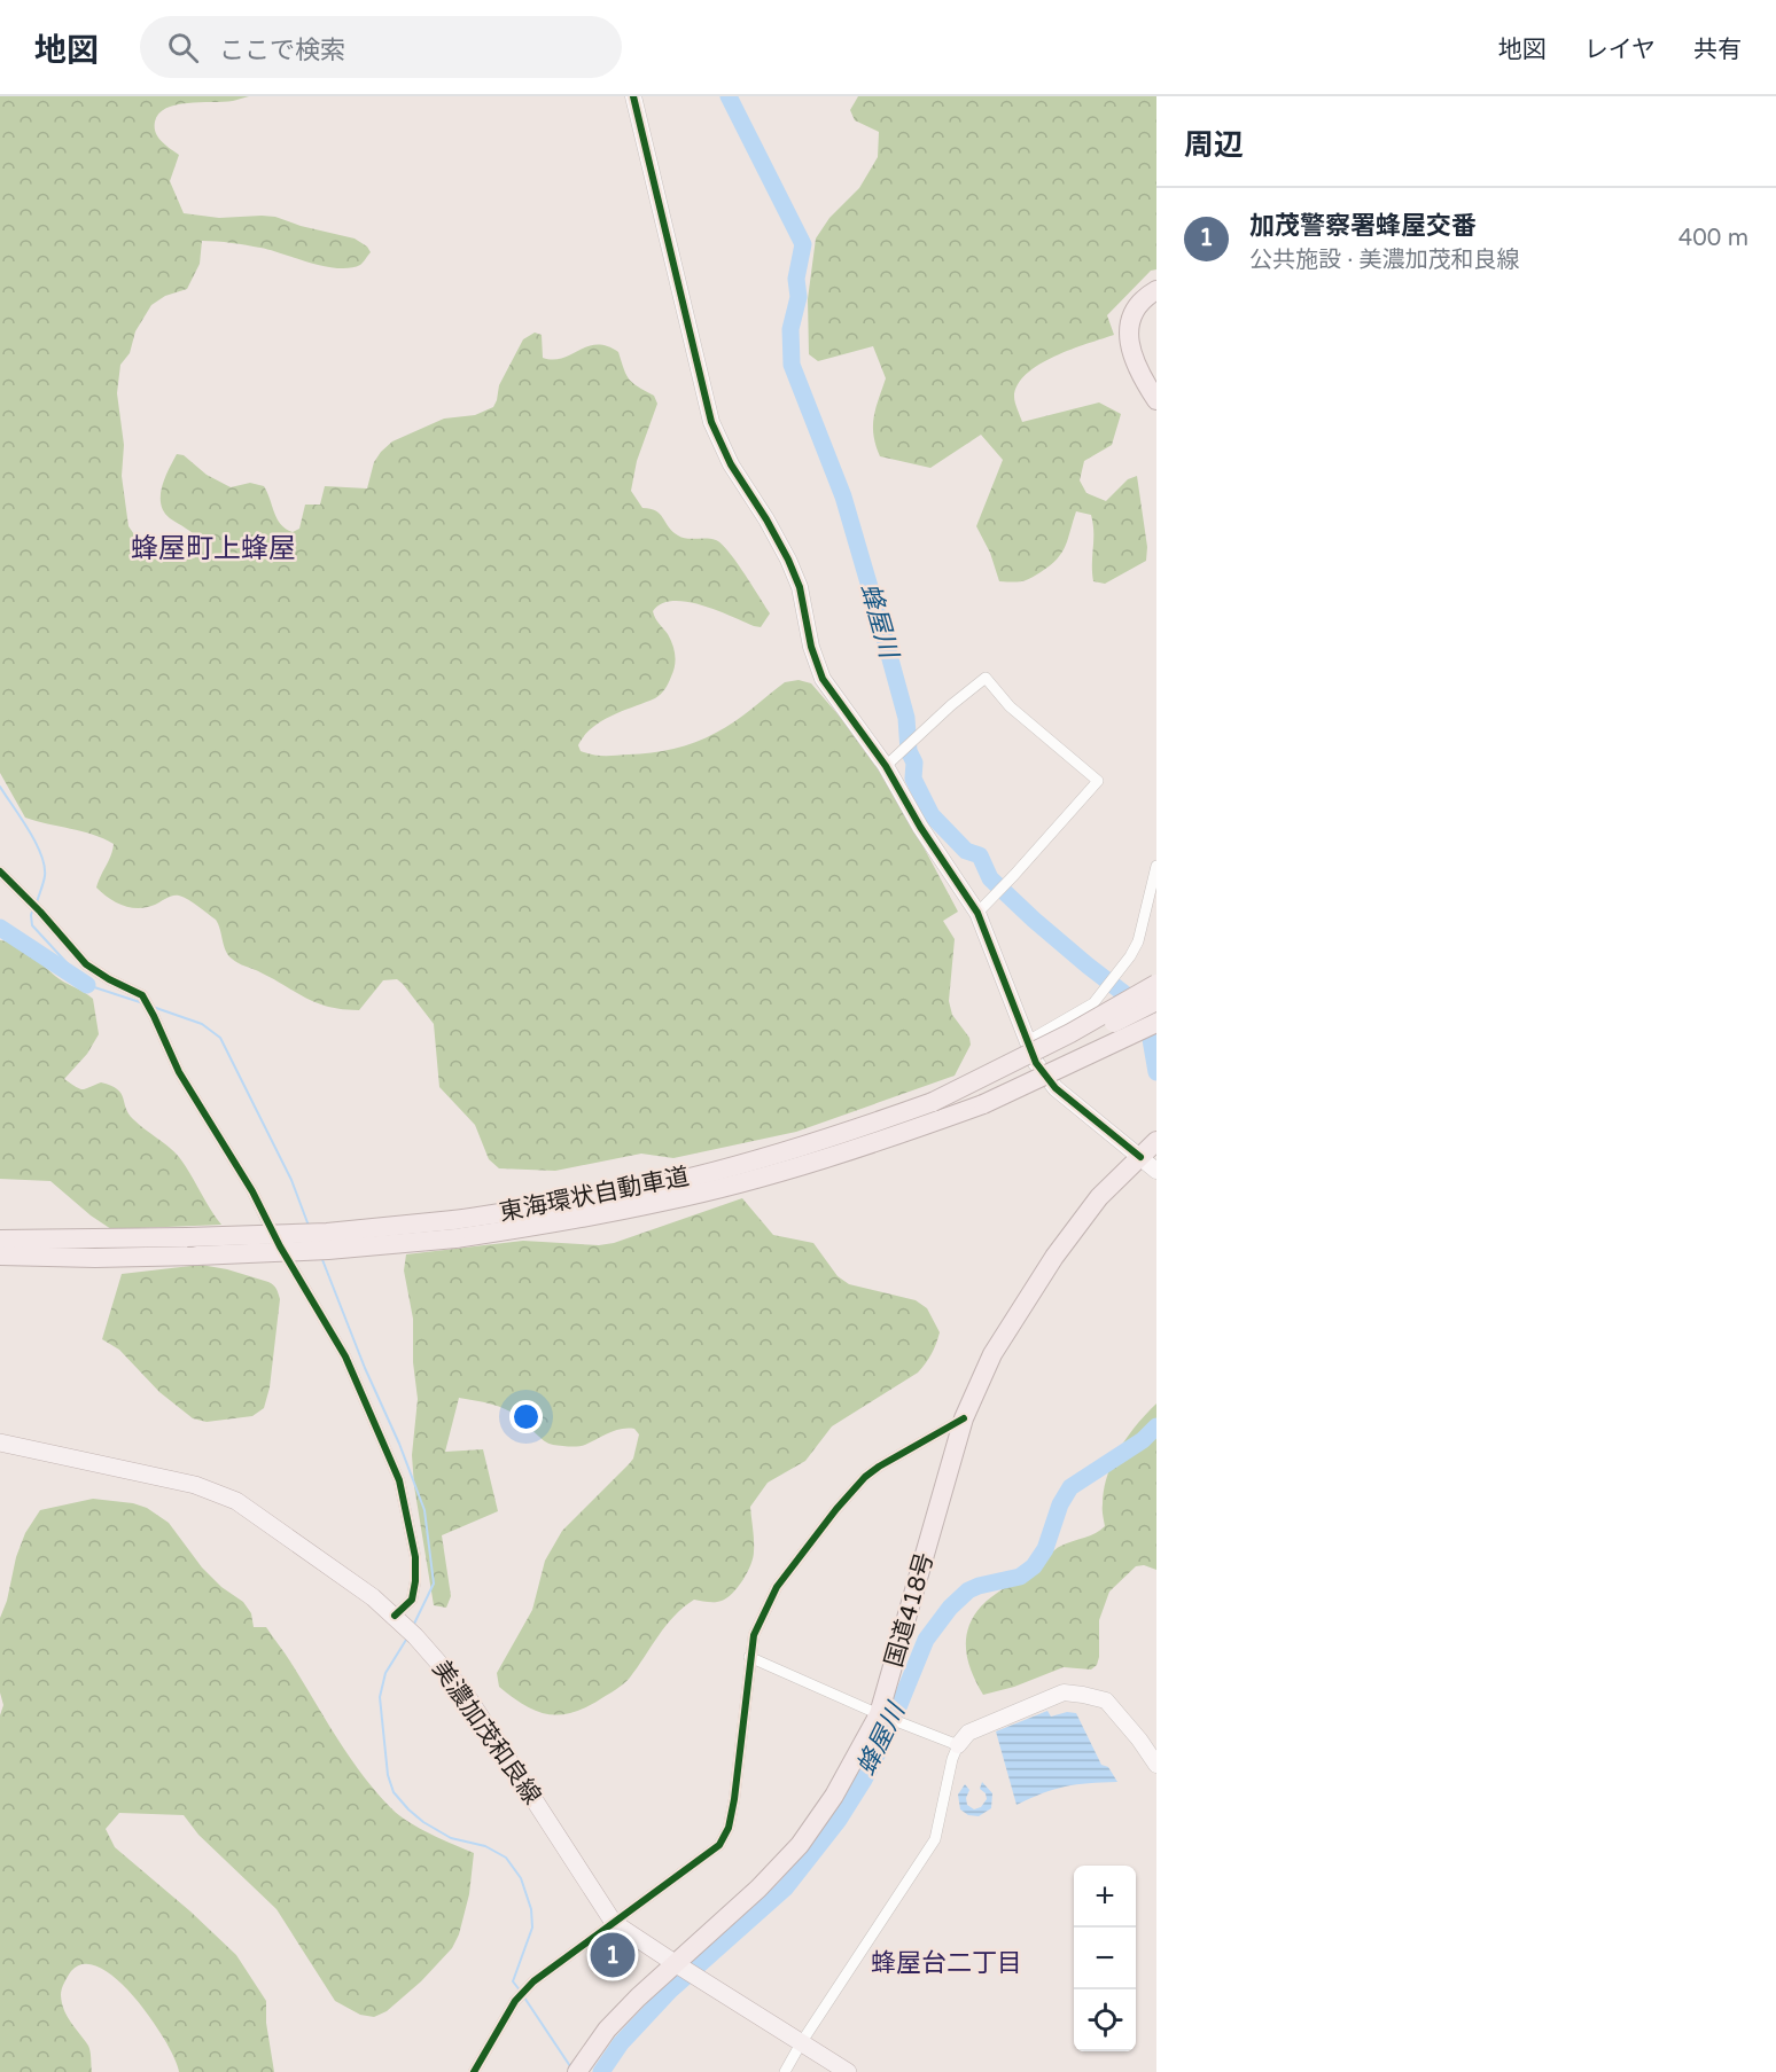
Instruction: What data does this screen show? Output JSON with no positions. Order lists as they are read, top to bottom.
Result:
{
  "streets": {
    "highway": ["東海環状自動車道", "国道418号"],
    "main road": ["美濃加茂和良線"]
  },
  "crossings": [
    ["国道418号", "美濃加茂和良線"]
  ],
  "districts": ["蜂屋町上蜂屋", "蜂屋台二丁目"],
  "water": ["蜂屋川"],
  "page": {
    "header": "地図",
    "search": "ここで検索",
    "nav": ["地図", "レイヤ", "共有"],
    "heading": "周辺",
    "list": [
      {
        "mark": "1",
        "name": "加茂警察署蜂屋交番",
        "note": "公共施設 · 美濃加茂和良線",
        "value": "400 m"
      }
    ],
    "map_buttons": ["+", "−"],
    "pins": "1"
  }
}
